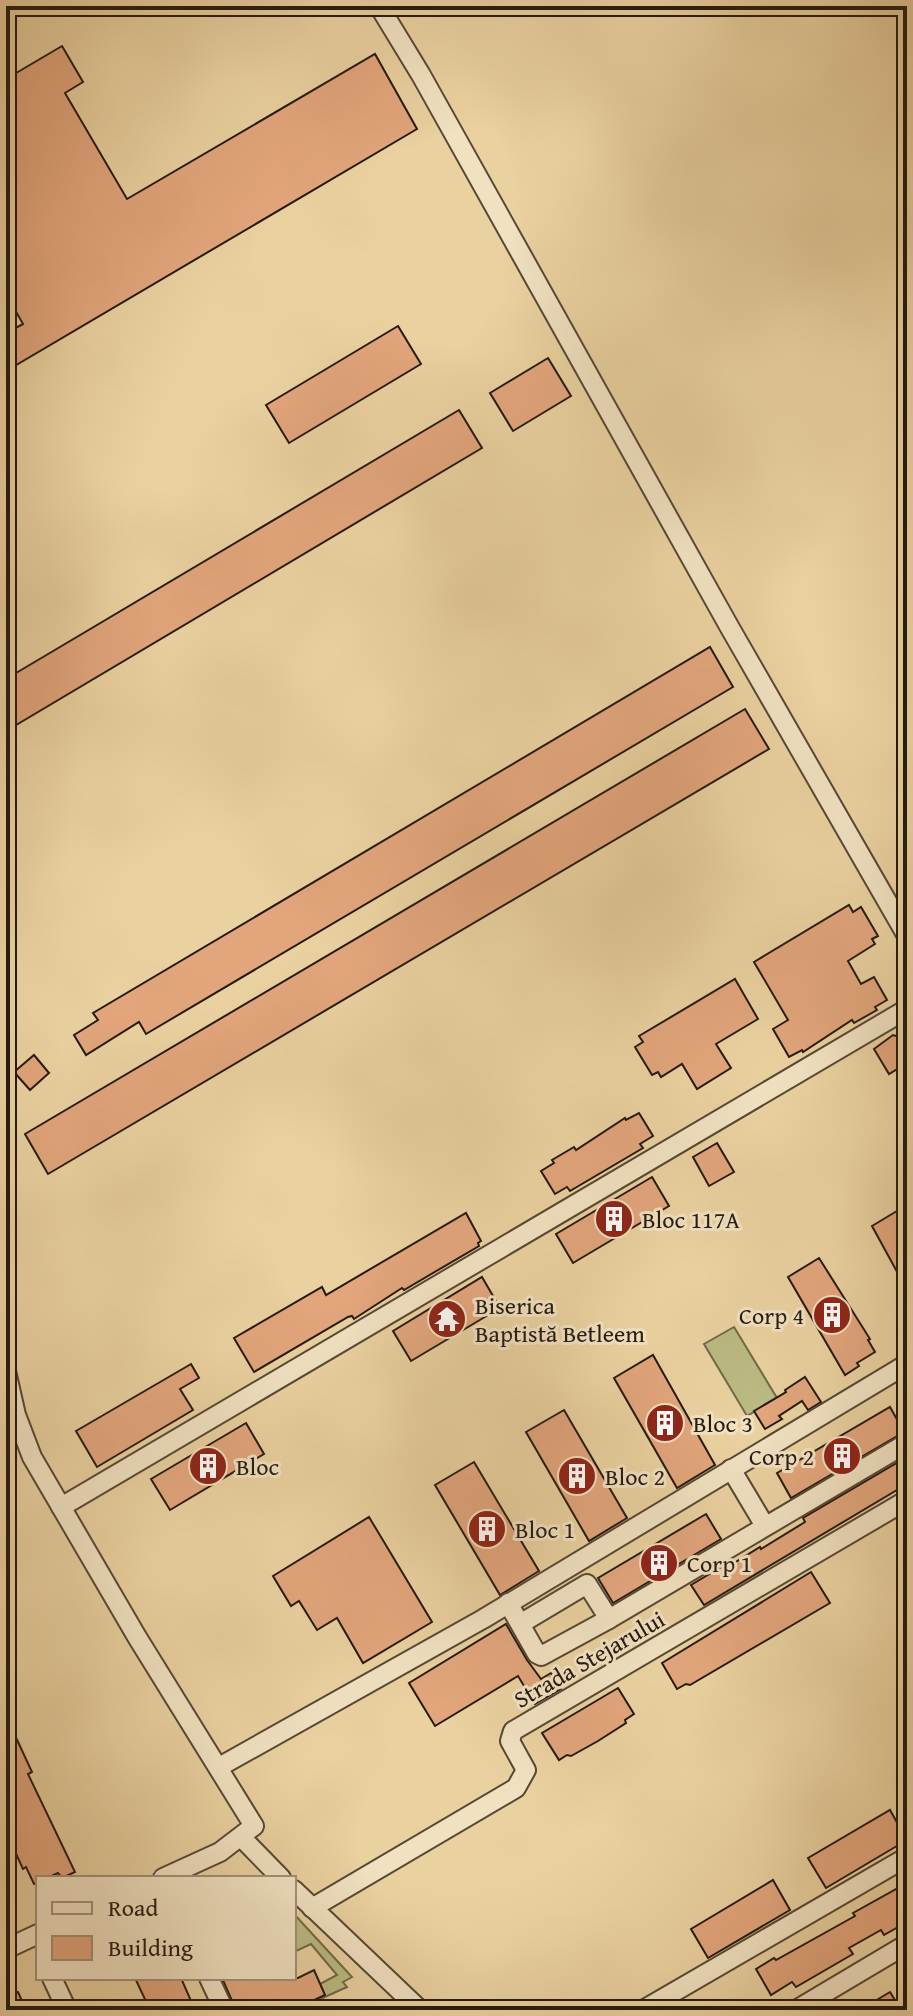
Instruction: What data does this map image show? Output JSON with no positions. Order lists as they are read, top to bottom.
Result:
{
  "streets": {
    "street": ["Strada Stejarului"]
  },
  "places": {
    "building": [
      "Bloc 117A",
      "Corp 4",
      "Bloc 3",
      "Corp 2",
      "Bloc",
      "Bloc 2",
      "Bloc 1",
      "Corp 1"
    ],
    "temple": ["Biserica Baptistă Betleem"]
  },
  "legend": ["Road", "Building"]
}
